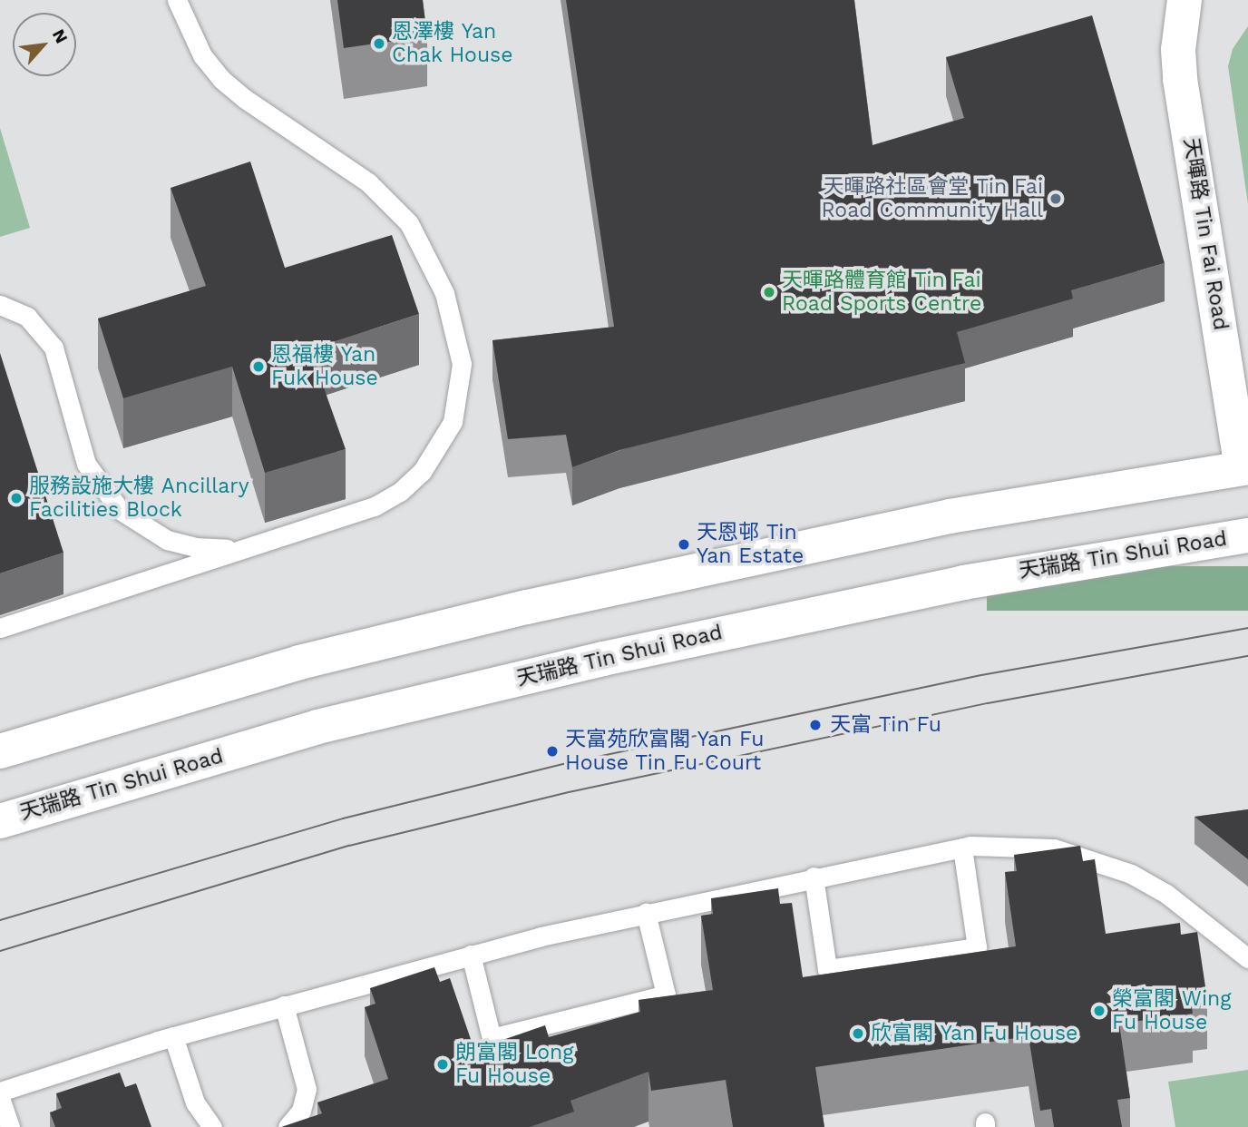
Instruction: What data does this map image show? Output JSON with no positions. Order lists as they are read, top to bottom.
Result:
{
  "streets": {
    "main road": ["天暉路 Tin Fai Road", "天瑞路 Tin Shui Road"]
  },
  "places": [
    "恩澤樓 Yan Chak House",
    "天暉路社區會堂 Tin Fai Road Community Hall",
    "天暉路體育館 Tin Fai Road Sports Centre",
    "恩福樓 Yan Fuk House",
    "服務設施大樓 Ancillary Facilities Block",
    "天恩邨 Tin Yan Estate",
    "天富 Tin Fu",
    "天富苑欣富閣 Yan Fu House Tin Fu Court",
    "榮富閣 Wing Fu House",
    "欣富閣 Yan Fu House",
    "朗富閣 Long Fu House"
  ],
  "north": "top right"
}
